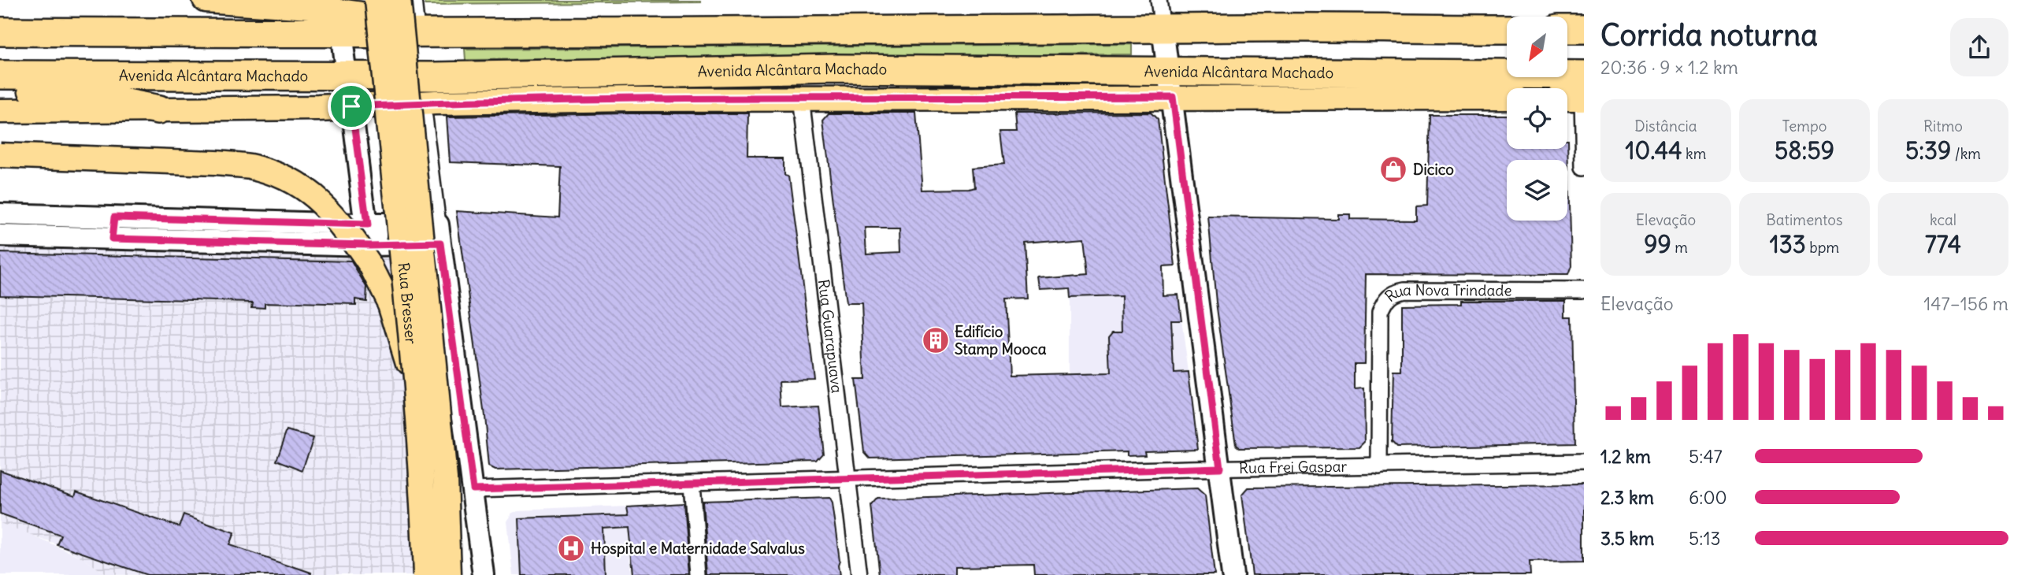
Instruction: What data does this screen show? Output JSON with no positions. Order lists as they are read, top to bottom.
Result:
{
  "streets": {
    "highway": ["Avenida Alcântara Machado"],
    "main road": ["Rua Bresser"],
    "street": ["Rua Nova Trindade", "Rua Guarapuava", "Rua Frei Gaspar"]
  },
  "crossings": [
    ["Avenida Alcântara Machado", "Rua Guarapuava"],
    ["Rua Nova Trindade", "Rua Frei Gaspar"],
    ["Rua Guarapuava", "Rua Frei Gaspar"]
  ],
  "places": {
    "shop": ["Dicico"],
    "building": ["Edifício Stamp Mooca"],
    "hospital": ["Hospital e Maternidade Salvalus"]
  },
  "north": "bottom left",
  "page": {
    "heading": ["Corrida noturna", "20:36 · 9 × 1.2 km"],
    "stats": [
      ["Distância", "10.44 km"],
      ["Tempo", "58:59"],
      ["Ritmo", "5:39 /km"],
      ["Elevação", "99 m"],
      ["Batimentos", "133 bpm"],
      ["kcal", "774"]
    ],
    "chart": ["Elevação", "147–156 m"],
    "list": [
      {
        "name": "1.2 km",
        "note": "5:47"
      },
      {
        "name": "2.3 km",
        "note": "6:00"
      },
      {
        "name": "3.5 km",
        "note": "5:13"
      }
    ]
  }
}
